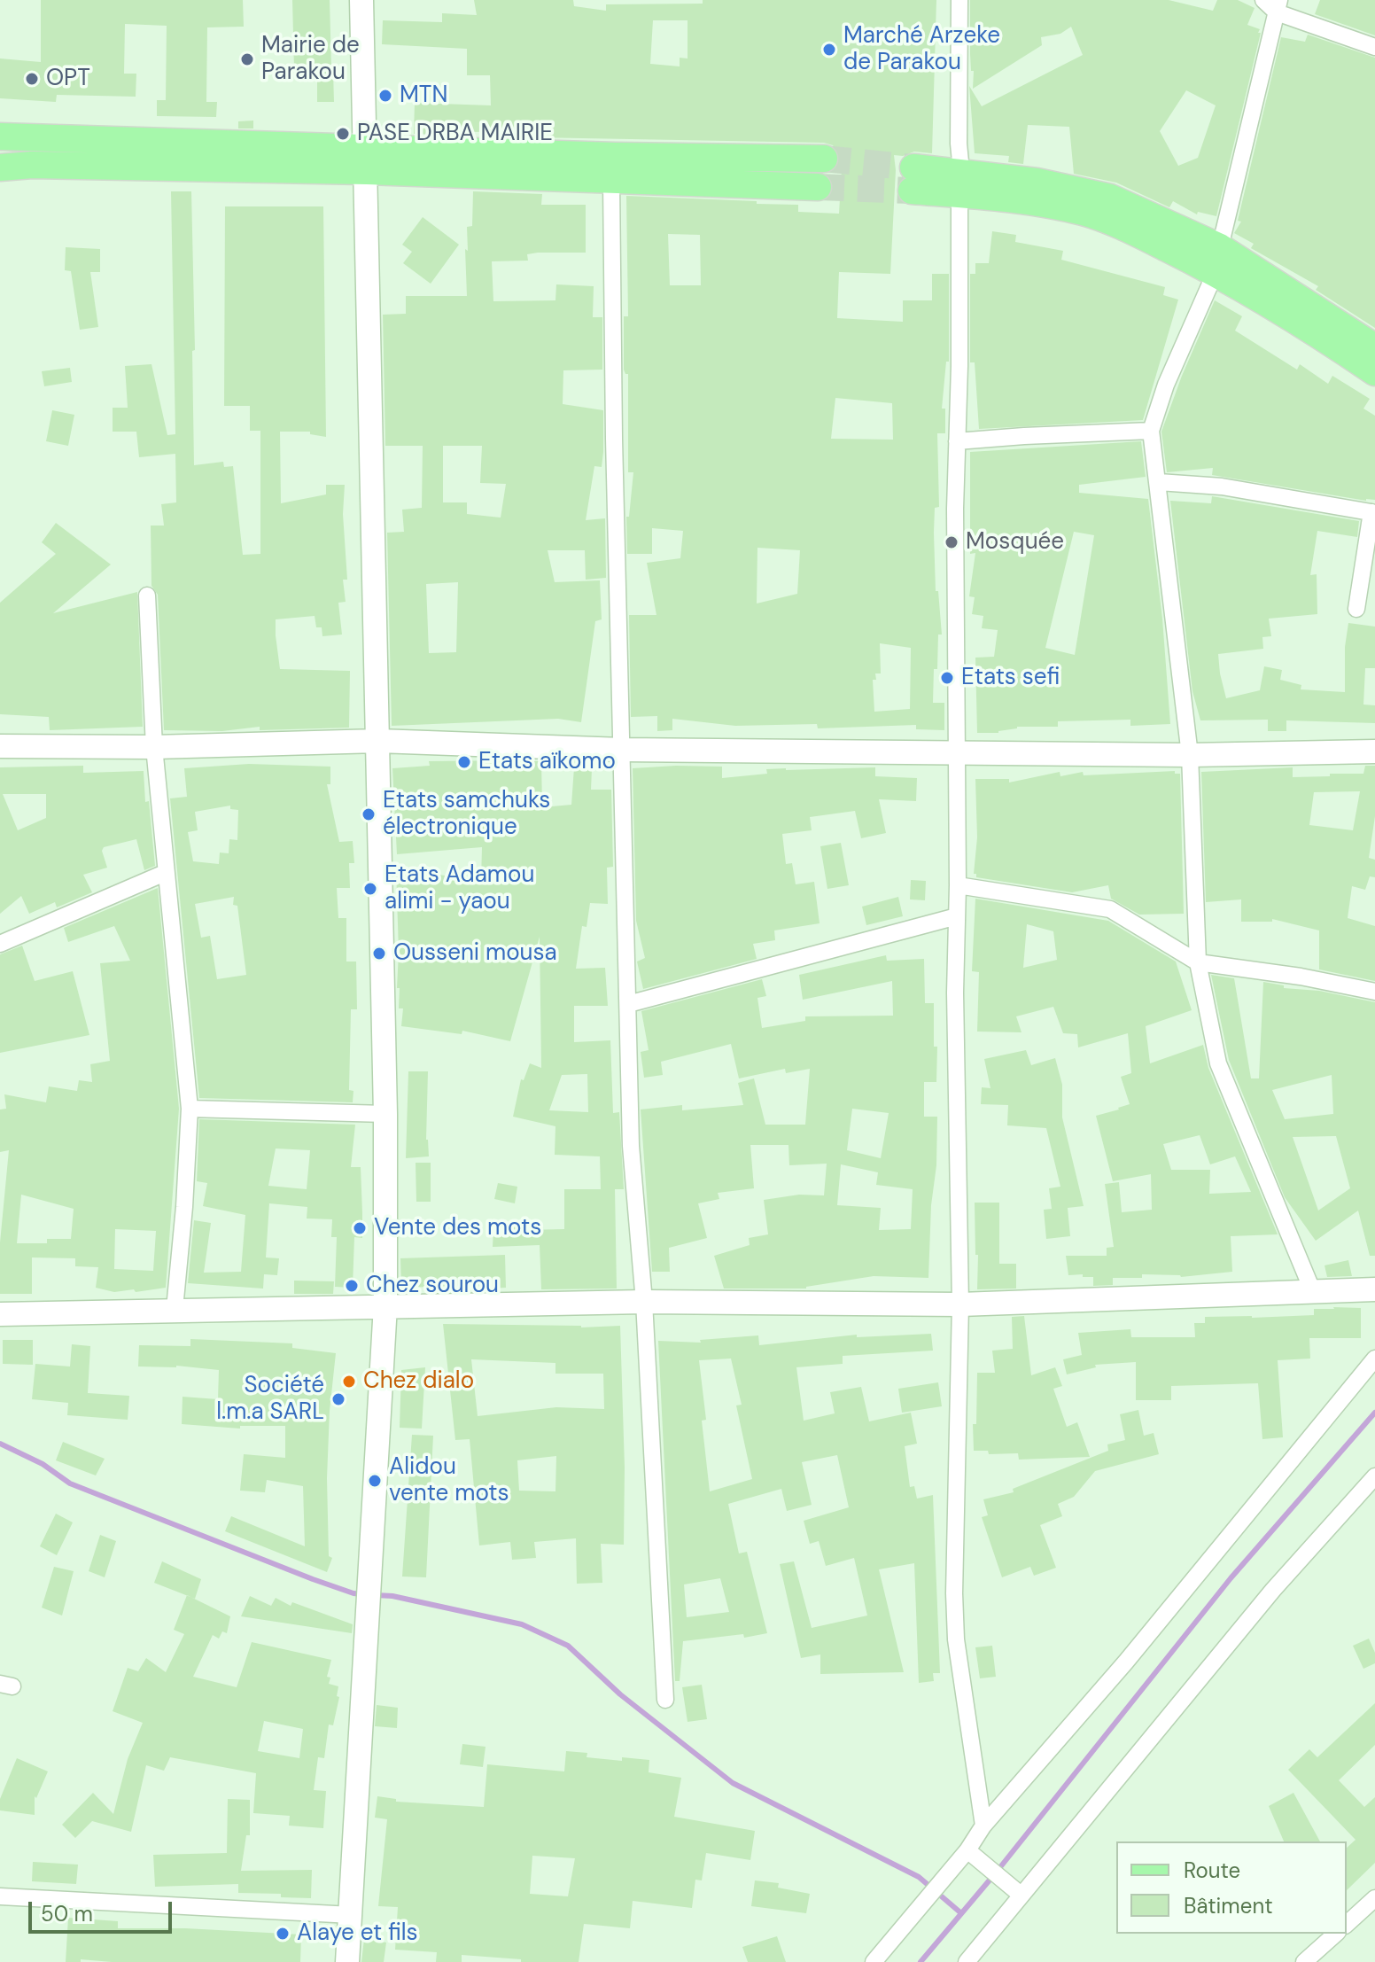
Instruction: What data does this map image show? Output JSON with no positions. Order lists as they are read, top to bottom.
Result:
{
  "places": [
    "Marché Arzeke de Parakou",
    "Mairie de Parakou",
    "OPT",
    "MTN",
    "PASE DRBA MAIRIE",
    "Mosquée",
    "Etats sefi",
    "Etats aïkomo",
    "Etats samchuks électronique",
    "Etats Adamou alimi - yaou",
    "Ousseni mousa",
    "Vente des mots",
    "Chez sourou",
    "Chez dialo",
    "Société l.m.a SARL",
    "Alidou vente mots",
    "Alaye et fils"
  ],
  "legend": ["Route", "Bâtiment"],
  "scale_bar": "50 m"
}
